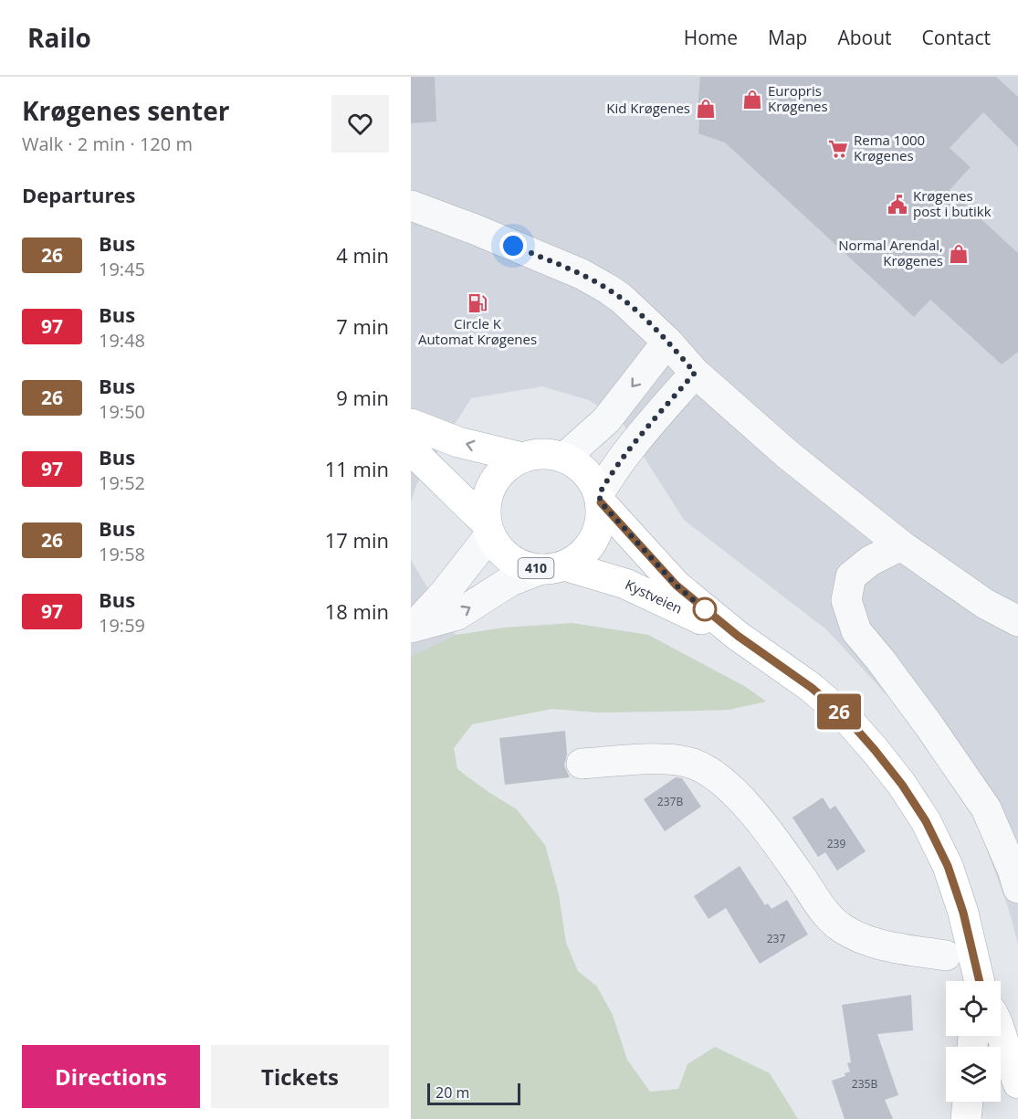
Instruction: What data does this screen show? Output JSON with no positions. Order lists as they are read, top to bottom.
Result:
{
  "streets": {
    "main road": ["410", "Kystveien"]
  },
  "crossings": [
    ["410", "Kystveien"]
  ],
  "places": {
    "shop": ["Europris Krøgenes", "Kid Krøgenes", "Normal Arendal, Krøgenes"],
    "supermarket": ["Rema 1000 Krøgenes"],
    "public building": ["Krøgenes post i butikk"],
    "fuel station": ["Circle K Automat Krøgenes"]
  },
  "lines": ["bus line 26"],
  "house_numbers": [
    "237B",
    "239",
    "237",
    "235B"
  ],
  "scale_bar": "20 m",
  "page": {
    "header": "Railo",
    "nav": [
      "Home",
      "Map",
      "About",
      "Contact"
    ],
    "heading": [
      ["Krøgenes senter", "Walk · 2 min · 120 m"],
      "Departures"
    ],
    "on_map": "26",
    "list": [
      {
        "mark": "26",
        "name": "Bus",
        "note": "19:45",
        "value": "4 min"
      },
      {
        "mark": "97",
        "name": "Bus",
        "note": "19:48",
        "value": "7 min"
      },
      {
        "mark": "26",
        "name": "Bus",
        "note": "19:50",
        "value": "9 min"
      },
      {
        "mark": "97",
        "name": "Bus",
        "note": "19:52",
        "value": "11 min"
      },
      {
        "mark": "26",
        "name": "Bus",
        "note": "19:58",
        "value": "17 min"
      },
      {
        "mark": "97",
        "name": "Bus",
        "note": "19:59",
        "value": "18 min"
      }
    ],
    "buttons": ["Directions", "Tickets"],
    "scale": "20 m"
  }
}
